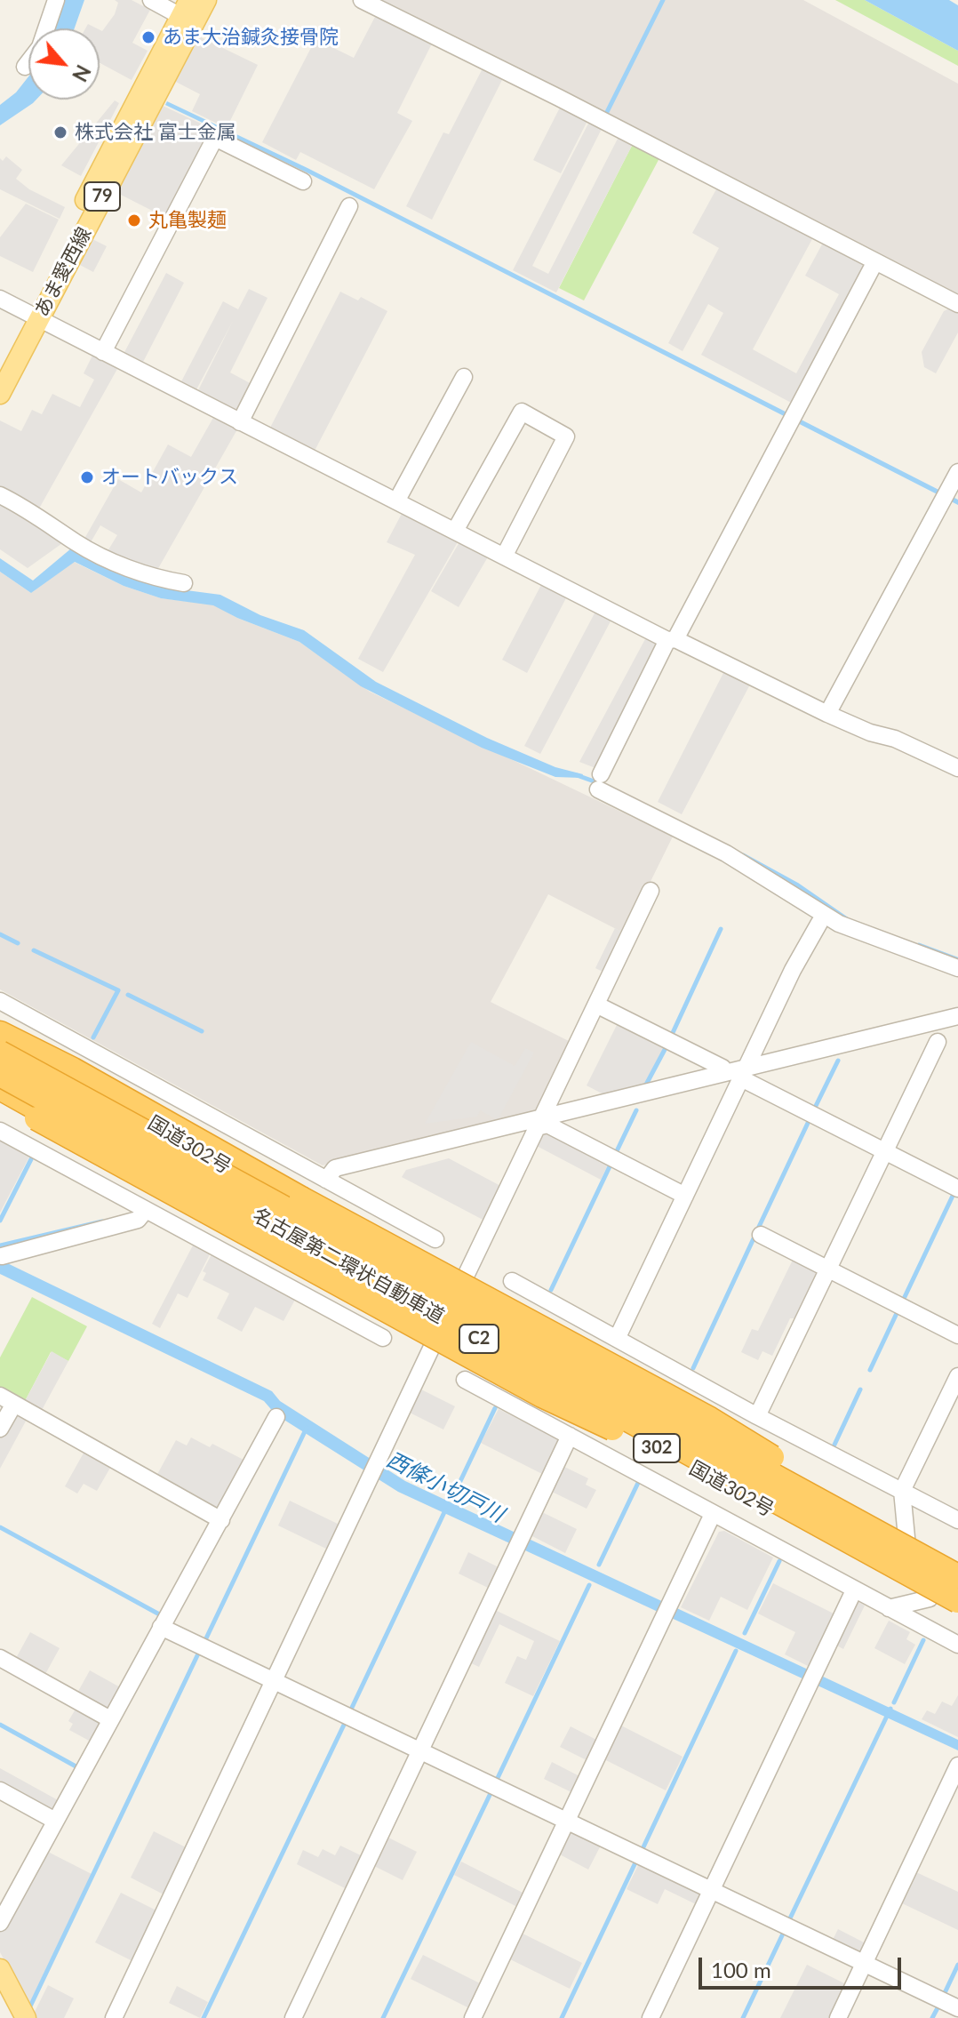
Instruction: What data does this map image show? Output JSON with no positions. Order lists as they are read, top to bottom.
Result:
{
  "streets": {
    "highway": [
      "国道302号",
      "名古屋第二環状自動車道",
      "C2",
      "302"
    ],
    "main road": ["79", "あま愛西線"]
  },
  "water": ["西條小切戸川"],
  "places": [
    "あま大治鍼灸接骨院",
    "株式会社 富士金属",
    "丸亀製麺",
    "オートバックス"
  ],
  "scale_bar": "100 m",
  "north": "bottom right"
}
